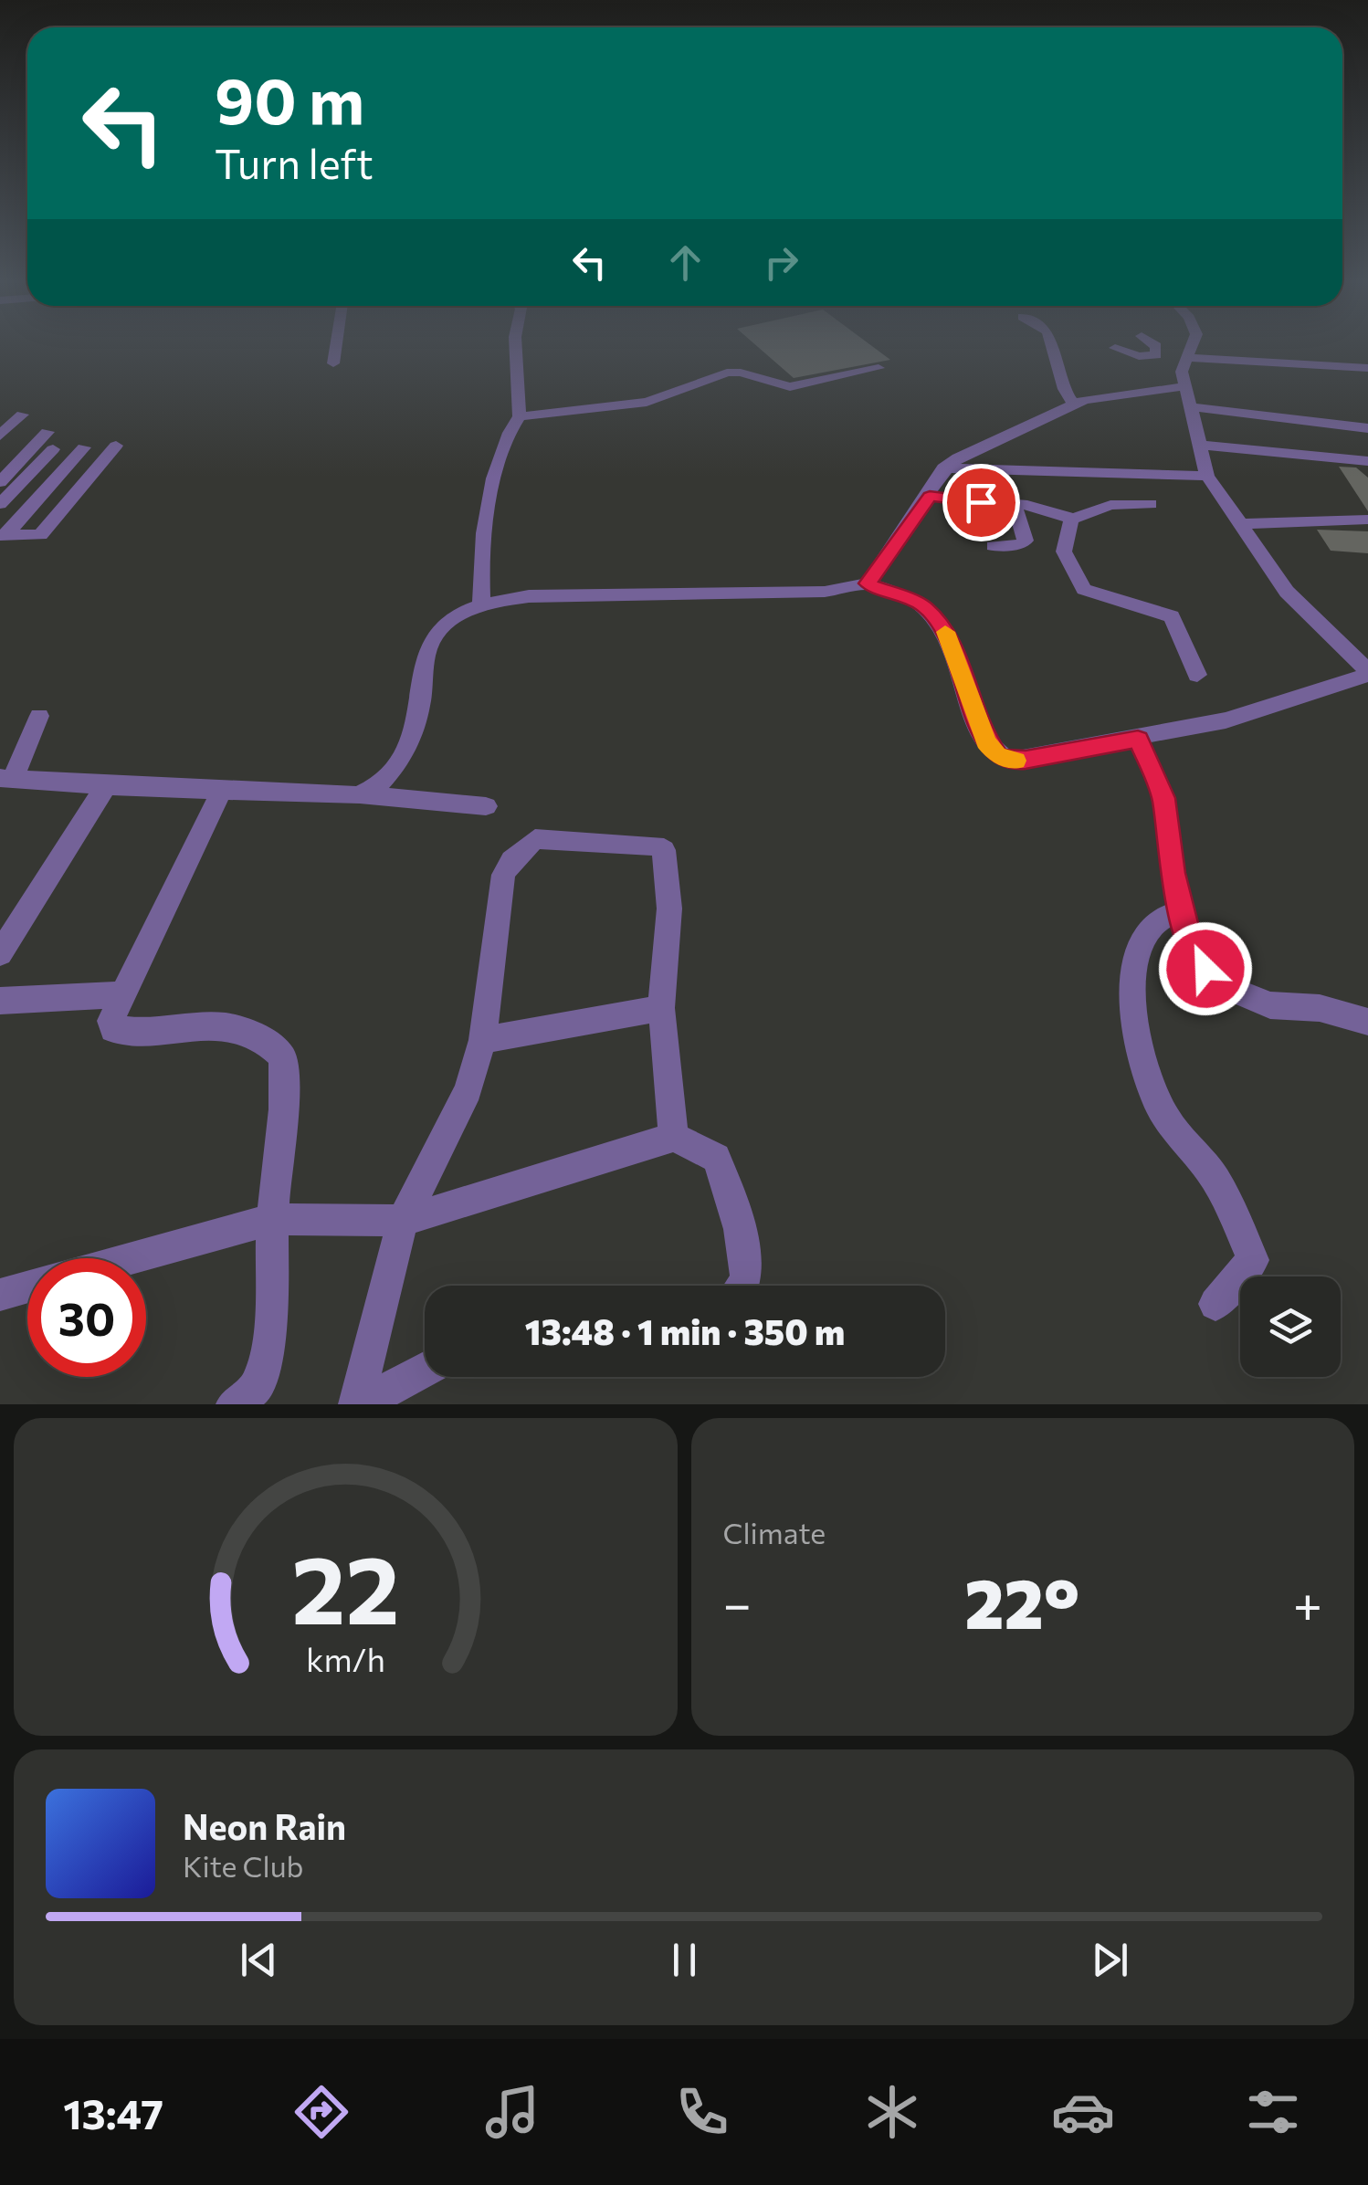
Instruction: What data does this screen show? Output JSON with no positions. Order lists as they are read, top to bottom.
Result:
{
  "page": {
    "turn": ["90 m", "Turn left"],
    "limit": "30",
    "trip": "13:48 · 1 min · 350 m",
    "tile": "Climate",
    "heat": ["−", "22°", "+"],
    "song": ["Neon Rain", "Kite Club"],
    "tabs": "13:47",
    "gauge": ["22", "km/h"]
  }
}
